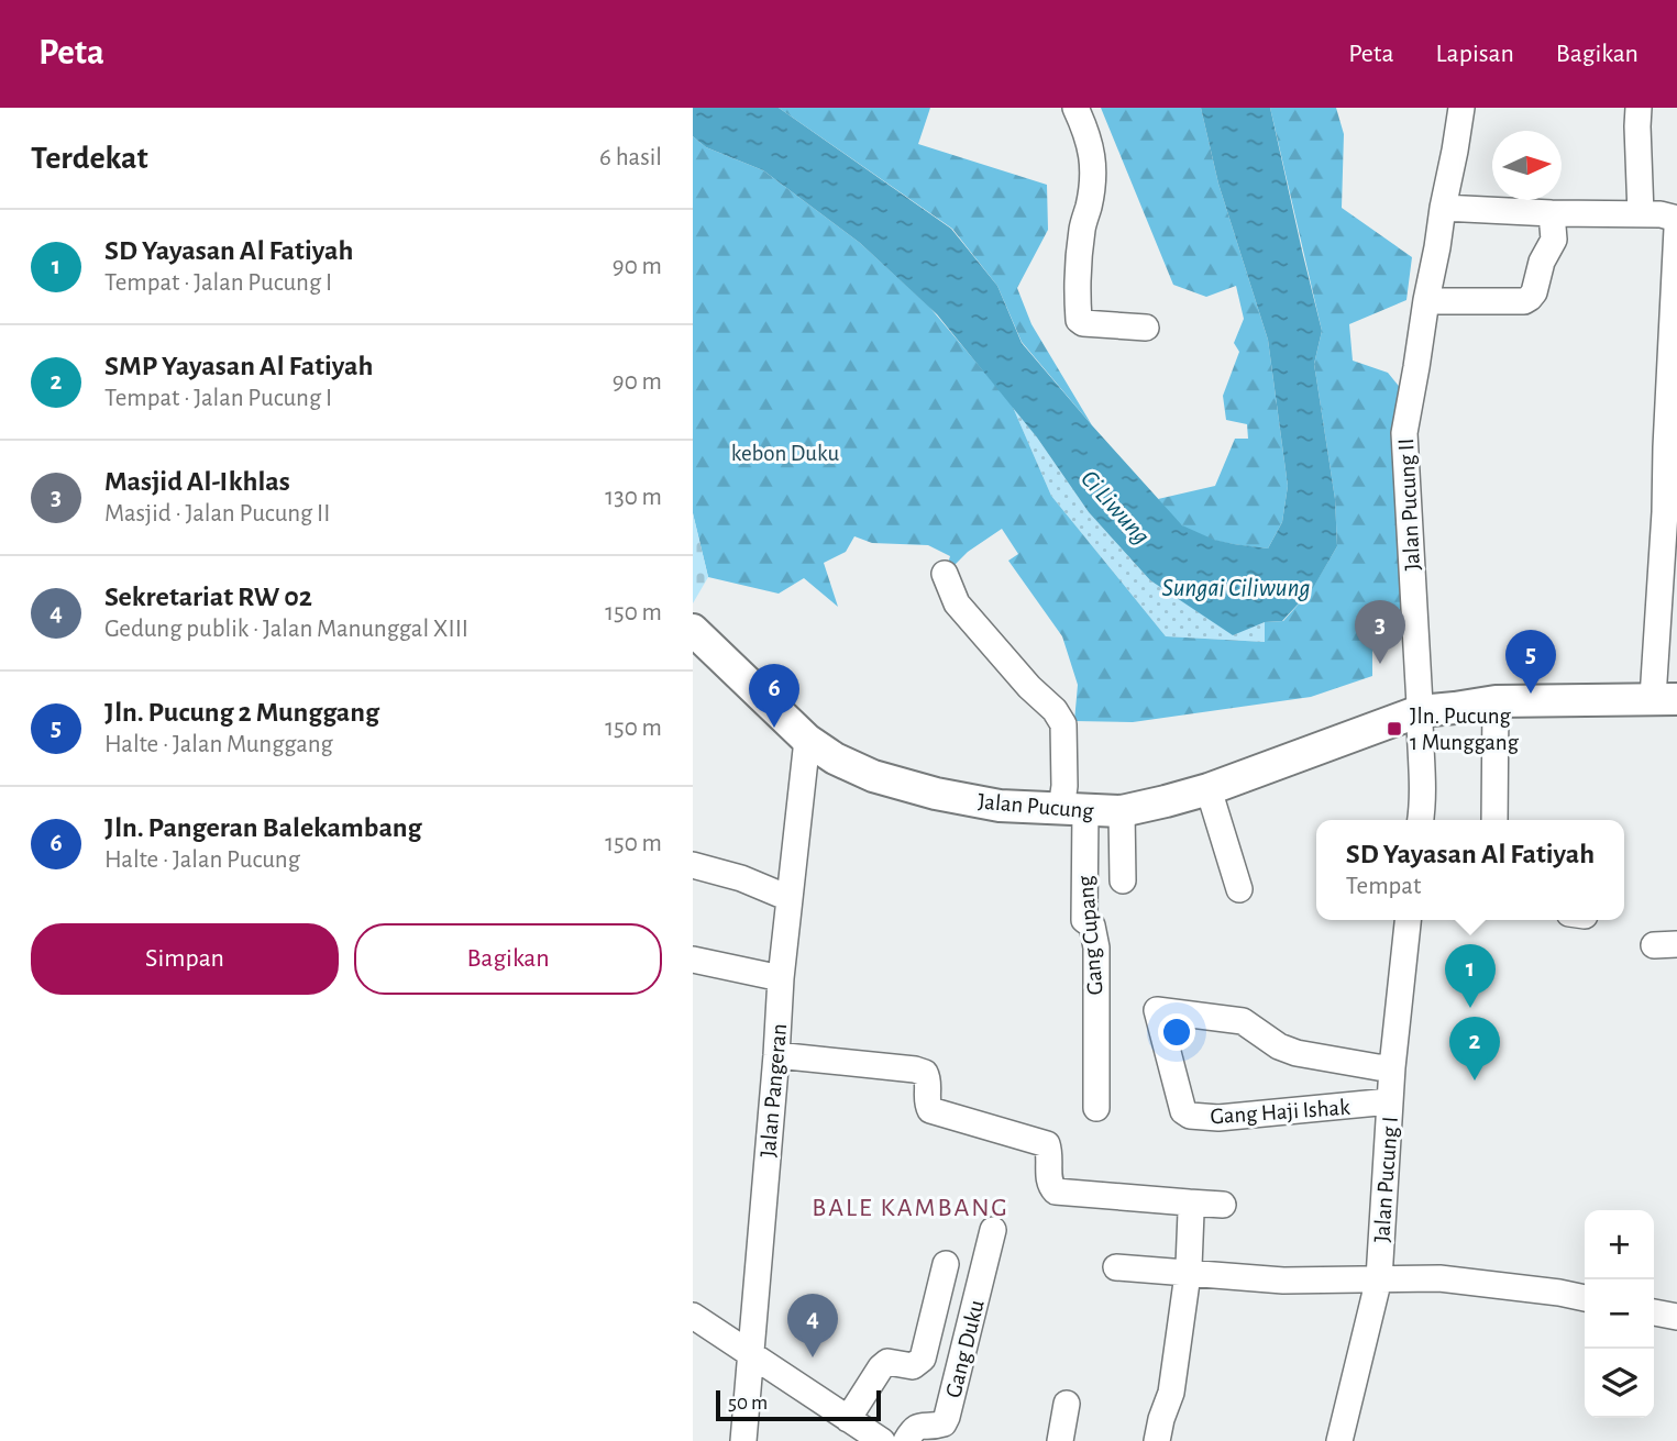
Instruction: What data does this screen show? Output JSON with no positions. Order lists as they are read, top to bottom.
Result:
{
  "streets": {
    "street": [
      "Jalan Pucung II",
      "Jalan Pucung",
      "Gang Cupang",
      "Jalan Pangeran",
      "Gang Haji Ishak",
      "Jalan Pucung I",
      "Gang Duku"
    ]
  },
  "crossings": [
    ["Jalan Pucung II", "Jalan Pucung"],
    ["Jalan Pucung", "Gang Cupang"],
    ["Jalan Pucung", "Jalan Pangeran"],
    ["Gang Haji Ishak", "Jalan Pucung I"]
  ],
  "districts": ["BALE KAMBANG"],
  "water": ["Ci Liwung", "Sungai Ciliwung"],
  "parks": ["kebon Duku"],
  "places": {
    "transit": ["Jln. Pucung 1 Munggang"]
  },
  "scale_bar": "50 m",
  "north": "right",
  "page": {
    "header": "Peta",
    "nav": ["Peta", "Lapisan", "Bagikan"],
    "heading": ["Terdekat", "6 hasil"],
    "list": [
      {
        "mark": "1",
        "name": "SD Yayasan Al Fatiyah",
        "note": "Tempat · Jalan Pucung I",
        "value": "90 m"
      },
      {
        "mark": "2",
        "name": "SMP Yayasan Al Fatiyah",
        "note": "Tempat · Jalan Pucung I",
        "value": "90 m"
      },
      {
        "mark": "3",
        "name": "Masjid Al-Ikhlas",
        "note": "Masjid · Jalan Pucung II",
        "value": "130 m"
      },
      {
        "mark": "4",
        "name": "Sekretariat RW 02",
        "note": "Gedung publik · Jalan Manunggal XIII",
        "value": "150 m"
      },
      {
        "mark": "5",
        "name": "Jln. Pucung 2 Munggang",
        "note": "Halte · Jalan Munggang",
        "value": "150 m"
      },
      {
        "mark": "6",
        "name": "Jln. Pangeran Balekambang",
        "note": "Halte · Jalan Pucung",
        "value": "150 m"
      }
    ],
    "pins": [
      "3",
      "5",
      "6",
      "1",
      "2",
      "4"
    ],
    "popup": ["SD Yayasan Al Fatiyah", "Tempat"],
    "buttons": ["Simpan", "Bagikan"],
    "map_buttons": ["+", "−"],
    "scale": "50 m"
  }
}
